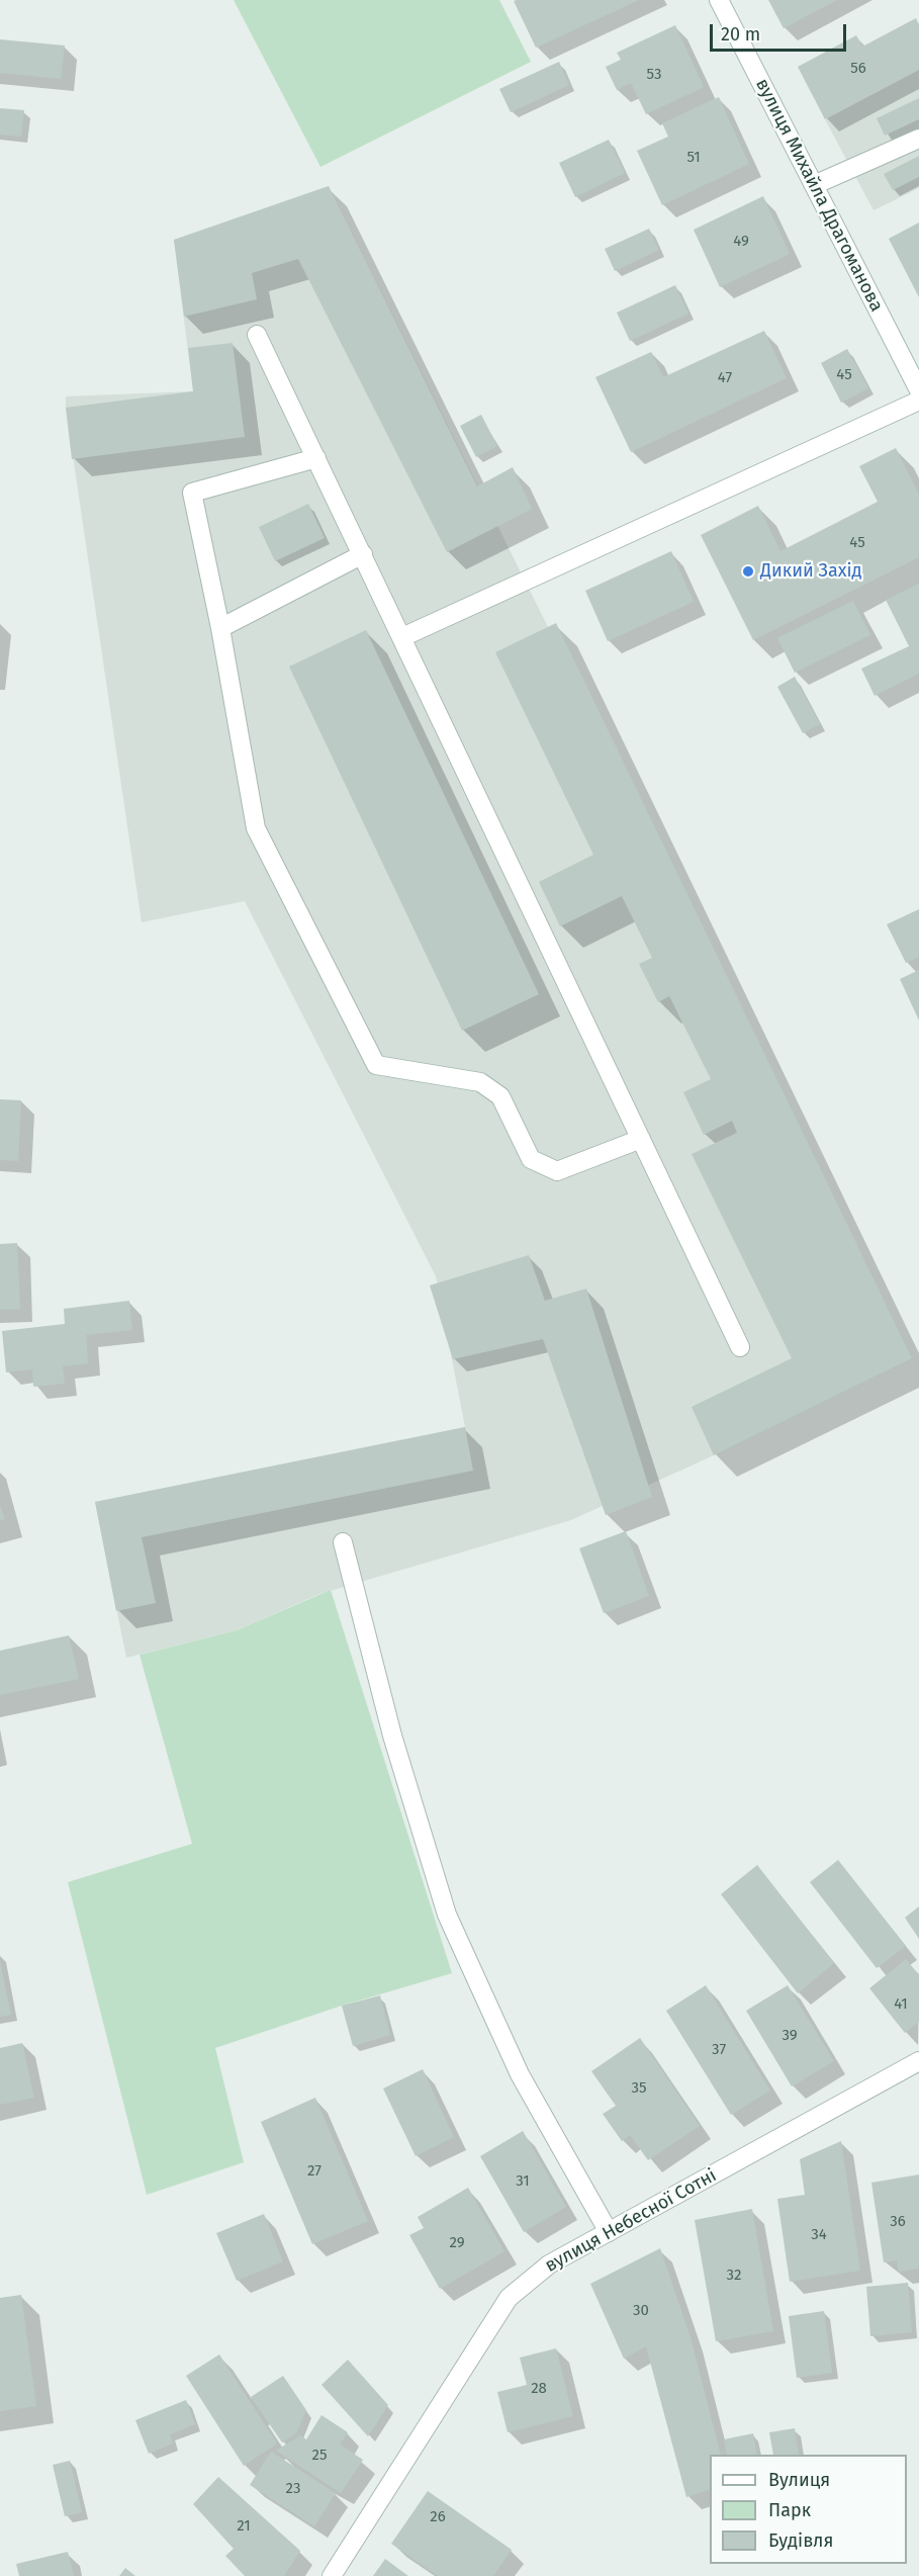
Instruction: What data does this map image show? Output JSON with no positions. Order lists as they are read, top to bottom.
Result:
{
  "streets": {
    "street": ["вулиця Михайла Драгоманова", "вулиця Небесної Сотні"]
  },
  "places": ["Дикий Захід"],
  "house_numbers": [
    "56",
    "53",
    "51",
    "49",
    "45",
    "47",
    "45",
    "41",
    "39",
    "37",
    "35",
    "27",
    "31",
    "36",
    "34",
    "29",
    "32",
    "30",
    "28",
    "25",
    "23",
    "26",
    "21"
  ],
  "legend": ["Вулиця", "Парк", "Будівля"],
  "scale_bar": "20 m"
}
